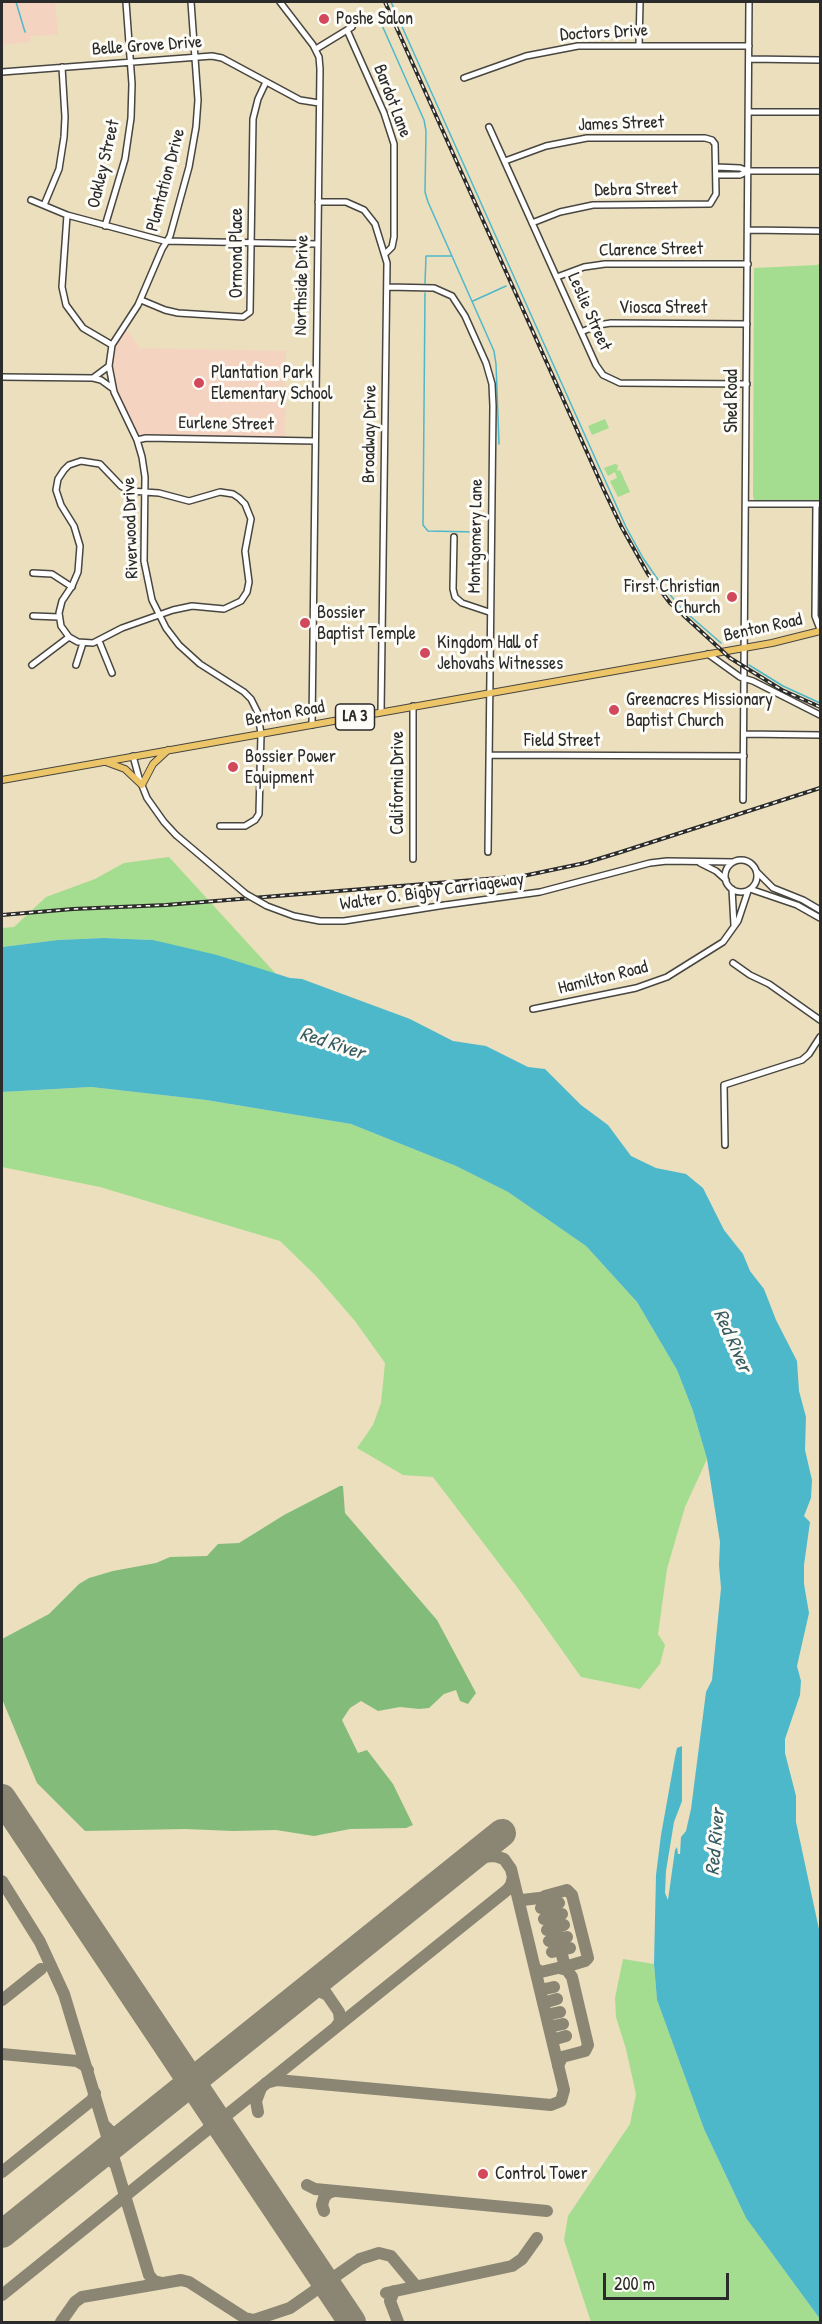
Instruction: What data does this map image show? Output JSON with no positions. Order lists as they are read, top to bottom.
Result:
{
  "streets": {
    "main road": ["Benton Road", "LA 3"],
    "street": [
      "Doctors Drive",
      "Belle Grove Drive",
      "Bardot Lane",
      "James Street",
      "Oakley Street",
      "Plantation Drive",
      "Debra Street",
      "Clarence Street",
      "Ormond Place",
      "Northside Drive",
      "Viosca Street",
      "Leslie Street",
      "Shed Road",
      "Eurlene Street",
      "Broadway Drive",
      "Riverwood Drive",
      "Montgomery Lane",
      "Field Street",
      "California Drive",
      "Walter O. Bigby Carriageway",
      "Hamilton Road"
    ]
  },
  "crossings": [
    ["Doctors Drive", "Shed Road"],
    ["Belle Grove Drive", "Oakley Street"],
    ["Belle Grove Drive", "Plantation Drive"],
    ["Belle Grove Drive", "Ormond Place"],
    ["Belle Grove Drive", "Northside Drive"],
    ["Bardot Lane", "Northside Drive"],
    ["Bardot Lane", "Broadway Drive"],
    ["James Street", "Debra Street"],
    ["James Street", "Leslie Street"],
    ["Plantation Drive", "Ormond Place"],
    ["Plantation Drive", "Riverwood Drive"],
    ["Debra Street", "Leslie Street"],
    ["Clarence Street", "Leslie Street"],
    ["Clarence Street", "Shed Road"],
    ["Northside Drive", "Eurlene Street"],
    ["Northside Drive", "Broadway Drive"],
    ["Northside Drive", "Benton Road"],
    ["Viosca Street", "Leslie Street"],
    ["Viosca Street", "Shed Road"],
    ["Leslie Street", "Shed Road"],
    ["Shed Road", "Benton Road"],
    ["Shed Road", "Field Street"],
    ["Eurlene Street", "Riverwood Drive"],
    ["Broadway Drive", "Montgomery Lane"],
    ["Broadway Drive", "Benton Road"],
    ["Riverwood Drive", "Benton Road"],
    ["Montgomery Lane", "Benton Road"],
    ["Montgomery Lane", "Field Street"],
    ["Benton Road", "California Drive"],
    ["Benton Road", "Walter O. Bigby Carriageway"],
    ["Walter O. Bigby Carriageway", "Hamilton Road"]
  ],
  "water": ["Red River"],
  "places": [
    "Poshe Salon",
    "Plantation Park Elementary School",
    "First Christian Church",
    "Bossier Baptist Temple",
    "Kingdom Hall of Jehovahs Witnesses",
    "Greenacres Missionary Baptist Church",
    "Bossier Power Equipment",
    "Control Tower"
  ],
  "scale_bar": "200 m"
}
